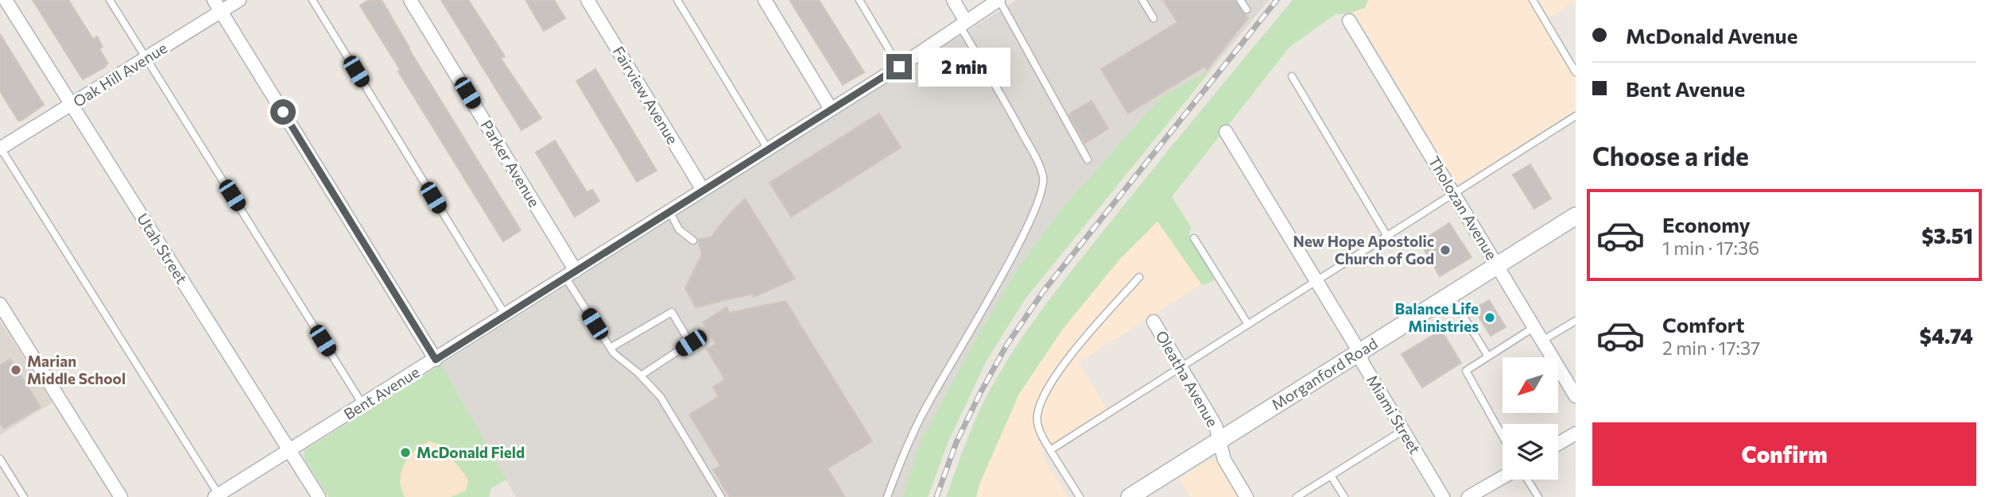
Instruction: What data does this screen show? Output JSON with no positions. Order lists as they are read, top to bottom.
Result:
{
  "streets": {
    "street": [
      "Oak Hill Avenue",
      "Fairview Avenue",
      "Parker Avenue",
      "Tholozan Avenue",
      "Utah Street",
      "Morganford Road",
      "Oleatha Avenue",
      "Bent Avenue",
      "Miami Street"
    ]
  },
  "crossings": [
    ["Oak Hill Avenue", "Utah Street"],
    ["Fairview Avenue", "Bent Avenue"],
    ["Parker Avenue", "Bent Avenue"],
    ["Tholozan Avenue", "Morganford Road"],
    ["Utah Street", "Bent Avenue"],
    ["Morganford Road", "Oleatha Avenue"],
    ["Morganford Road", "Miami Street"]
  ],
  "places": [
    "New Hope Apostolic Church of God",
    "Balance Life Ministries",
    "Marian Middle School",
    "McDonald Field"
  ],
  "north": "bottom left",
  "page": {
    "banner": ["McDonald Avenue", "Bent Avenue"],
    "bubble": "2 min",
    "heading": "Choose a ride",
    "list": [
      {
        "name": "Economy",
        "note": "1 min · 17:36",
        "value": "$3.51"
      },
      {
        "name": "Comfort",
        "note": "2 min · 17:37",
        "value": "$4.74"
      }
    ],
    "buttons": "Confirm"
  }
}
